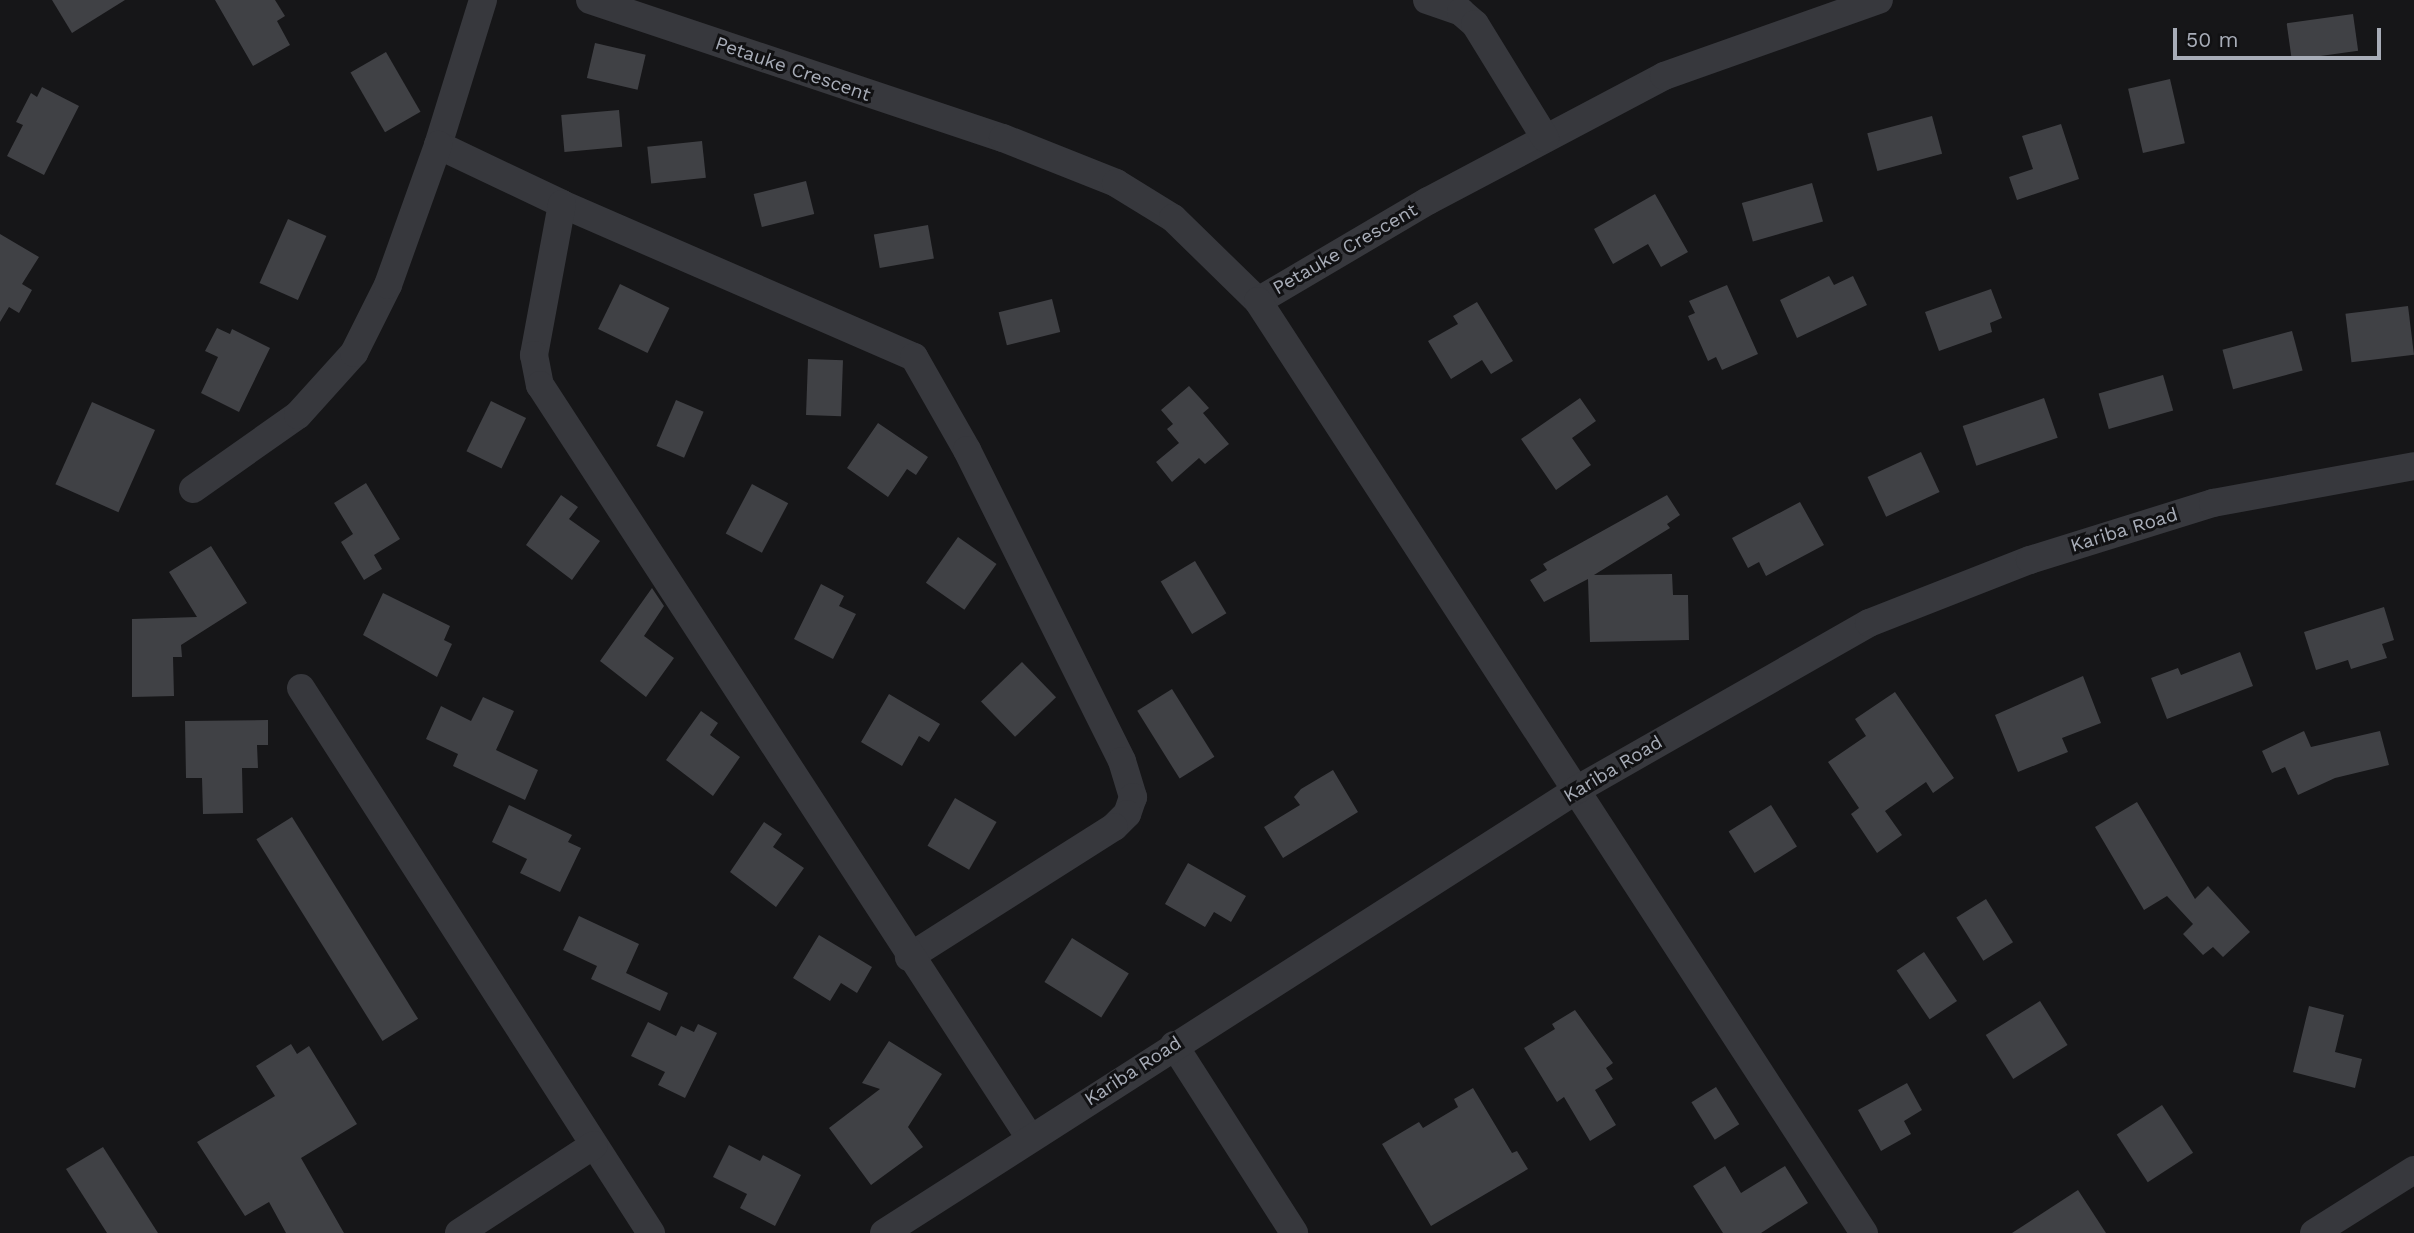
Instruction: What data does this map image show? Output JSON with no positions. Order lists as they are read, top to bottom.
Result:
{
  "streets": {
    "street": ["Petauke Crescent", "Kariba Road"]
  },
  "scale_bar": "50 m"
}
